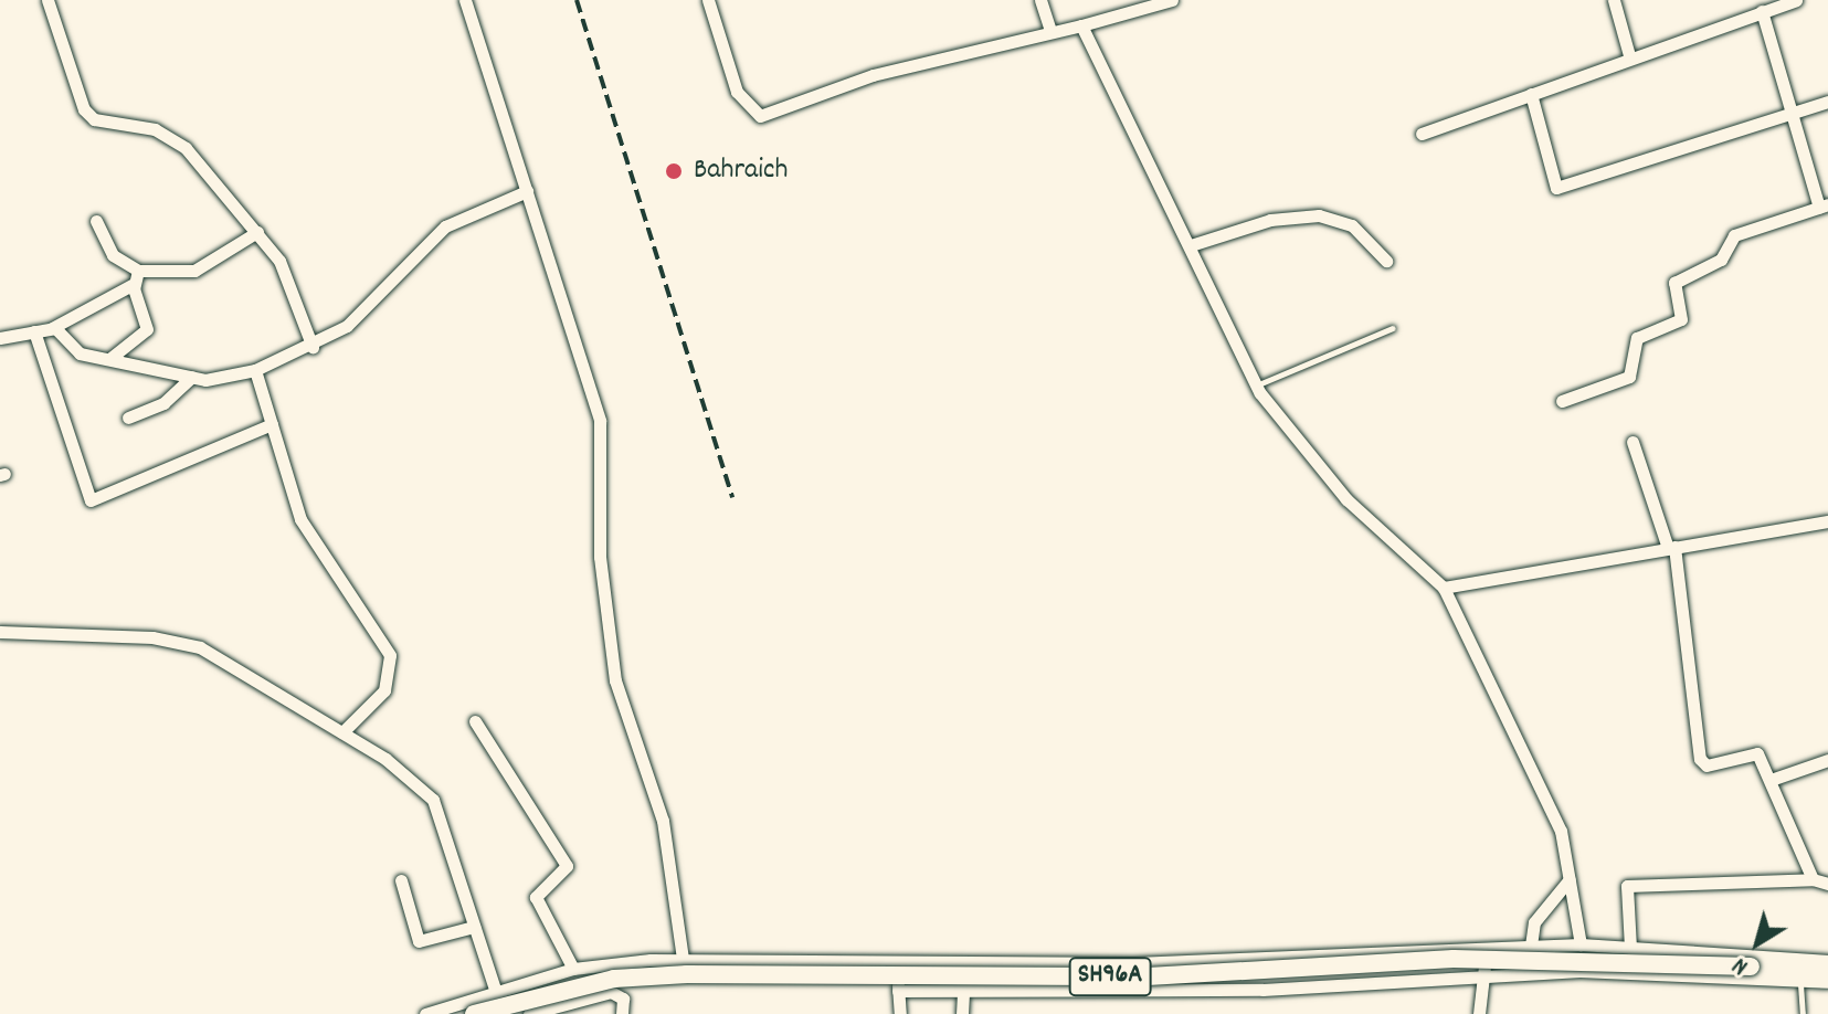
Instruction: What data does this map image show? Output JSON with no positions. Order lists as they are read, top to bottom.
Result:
{
  "streets": {
    "main road": ["SH96A"]
  },
  "places": ["Bahraich"],
  "north": "bottom left"
}
